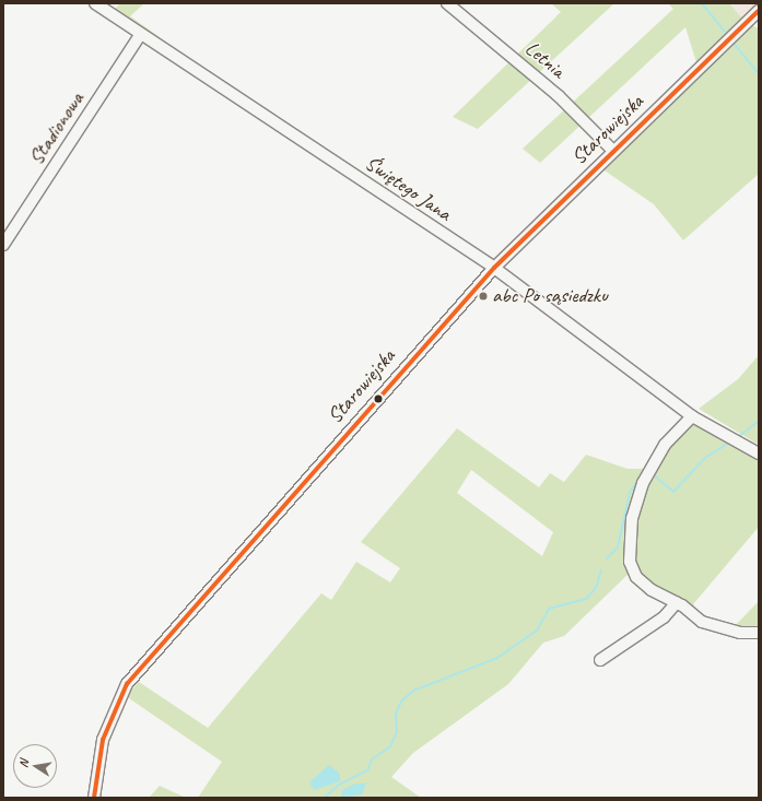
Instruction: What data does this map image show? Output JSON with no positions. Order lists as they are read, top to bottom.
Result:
{
  "streets": {
    "street": [
      "Letnia",
      "Stadionowa",
      "Starowiejska",
      "Świętego Jana"
    ]
  },
  "crossings": [
    ["Letnia", "Starowiejska"],
    ["Stadionowa", "Świętego Jana"],
    ["Starowiejska", "Świętego Jana"]
  ],
  "places": ["abc Po sąsiedzku"],
  "north": "left"
}
